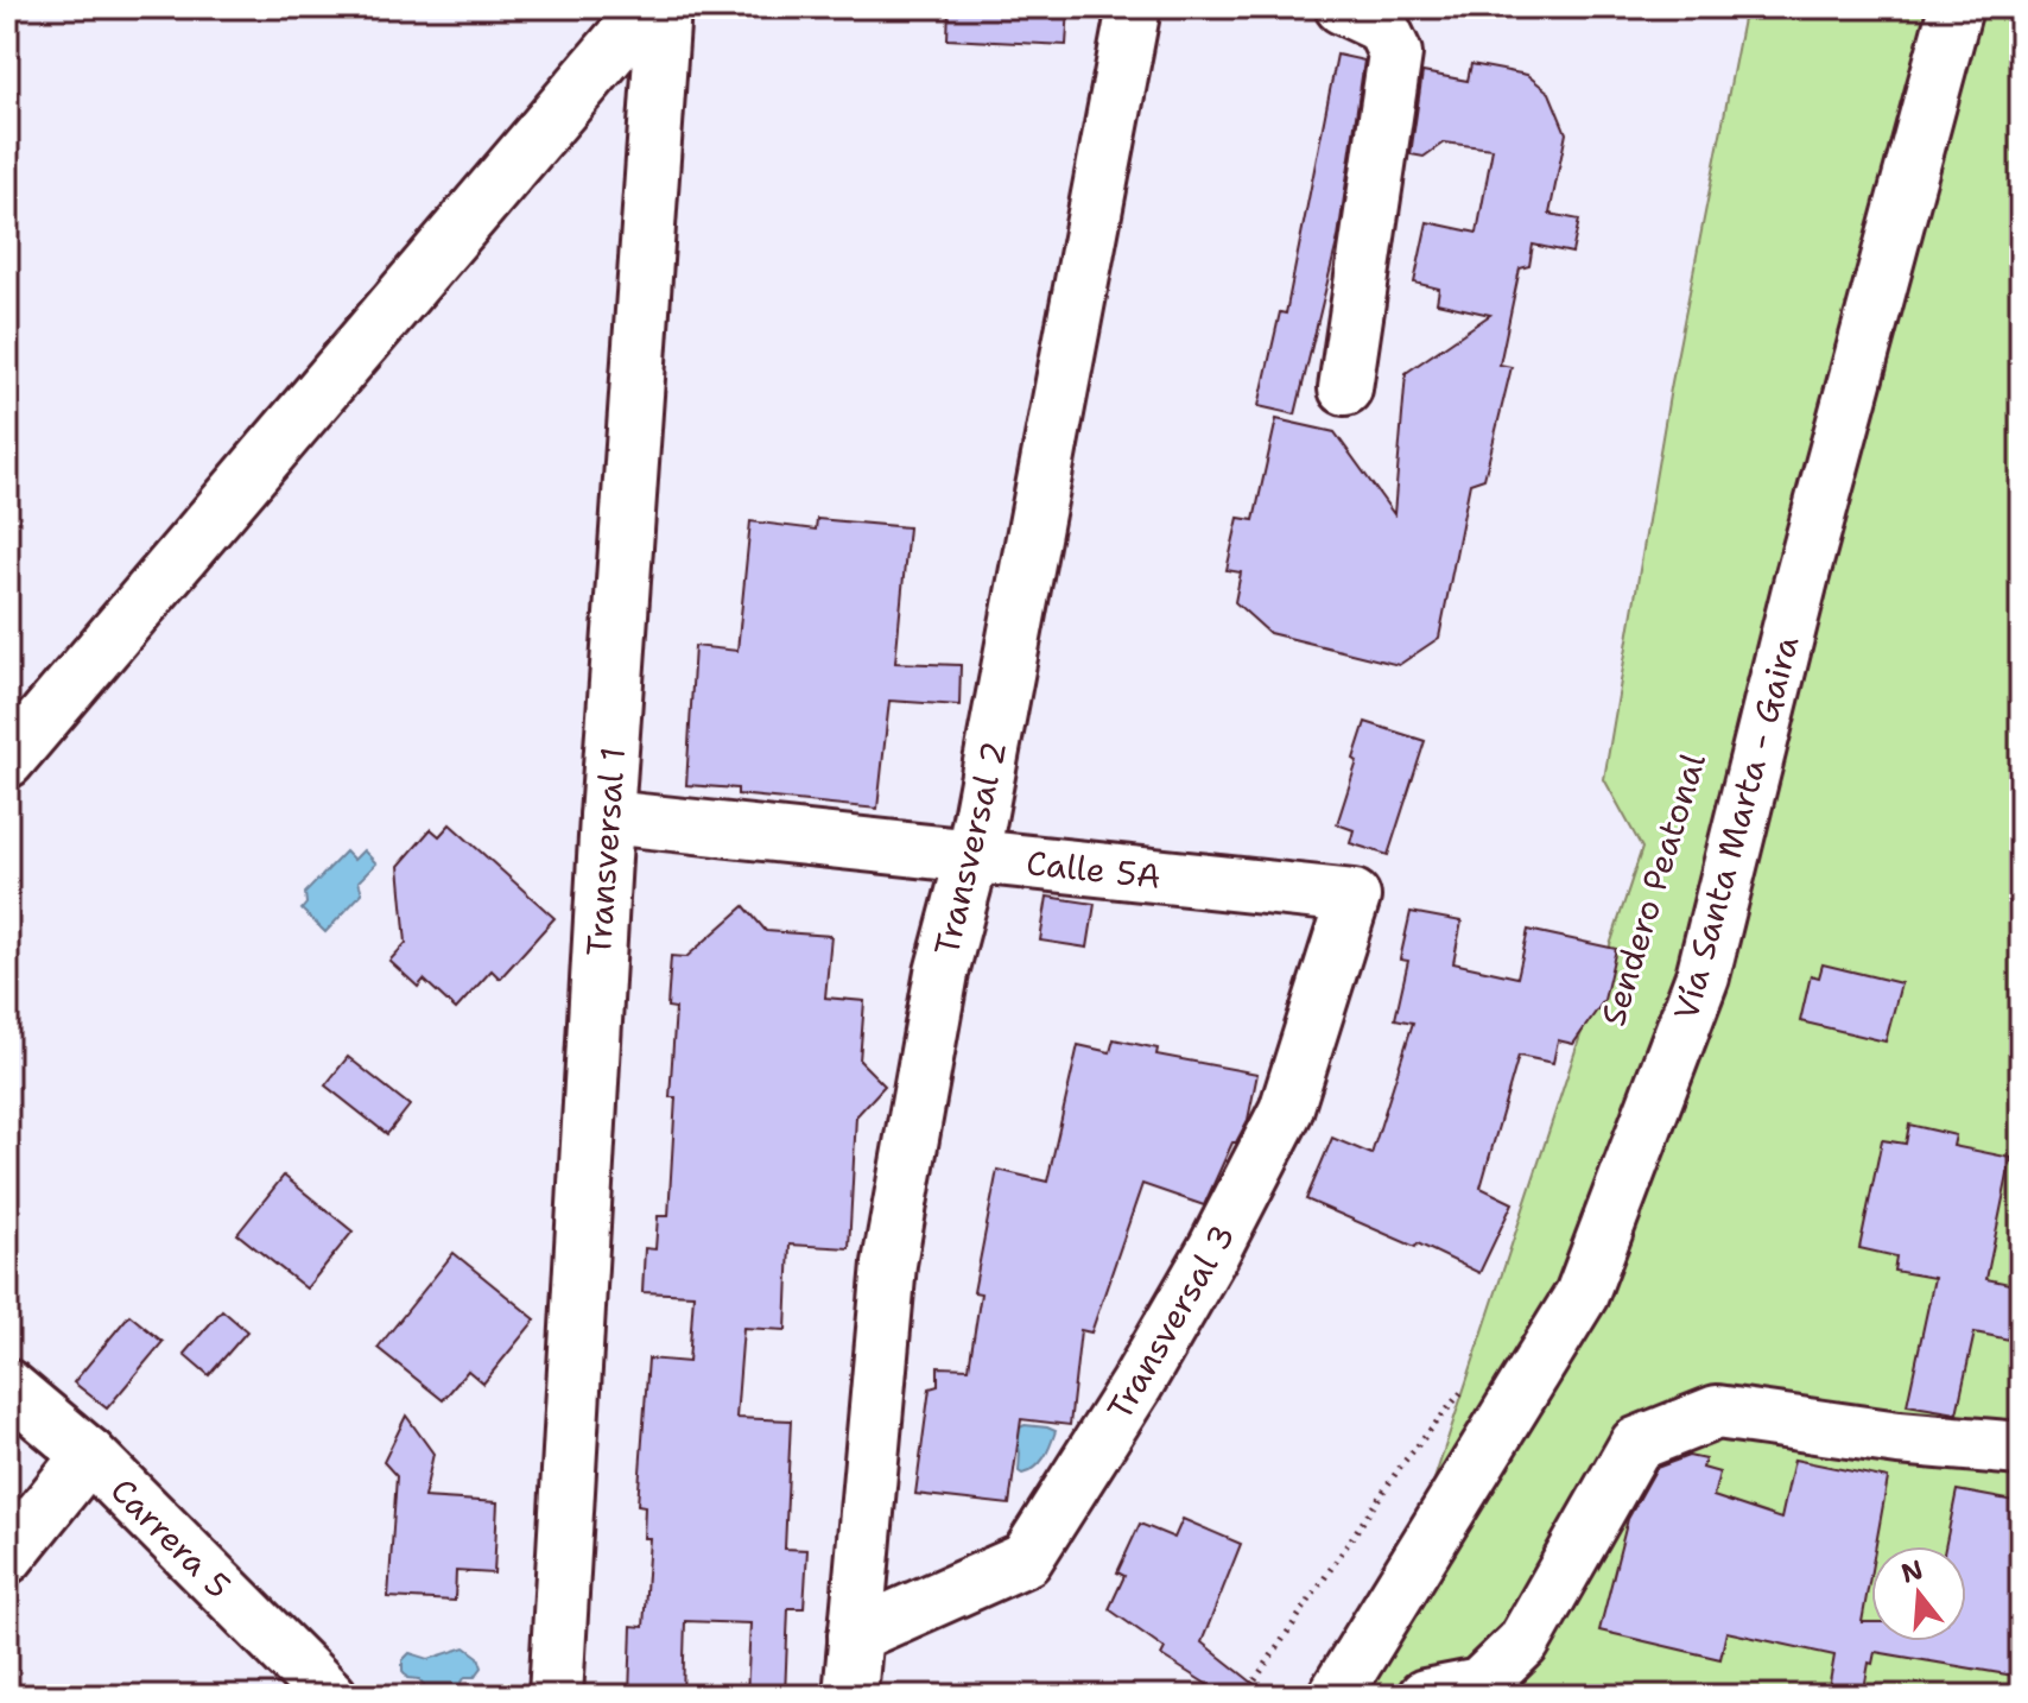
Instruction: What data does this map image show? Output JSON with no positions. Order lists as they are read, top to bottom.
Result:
{
  "streets": {
    "street": [
      "Vía Santa Marta - Gaira",
      "Transversal 2",
      "Transversal 1",
      "Calle 5A",
      "Transversal 3",
      "Carrera 5"
    ]
  },
  "crossings": [
    ["Transversal 2", "Calle 5A"],
    ["Transversal 2", "Transversal 3"],
    ["Transversal 1", "Calle 5A"],
    ["Calle 5A", "Transversal 3"]
  ],
  "north": "top"
}
